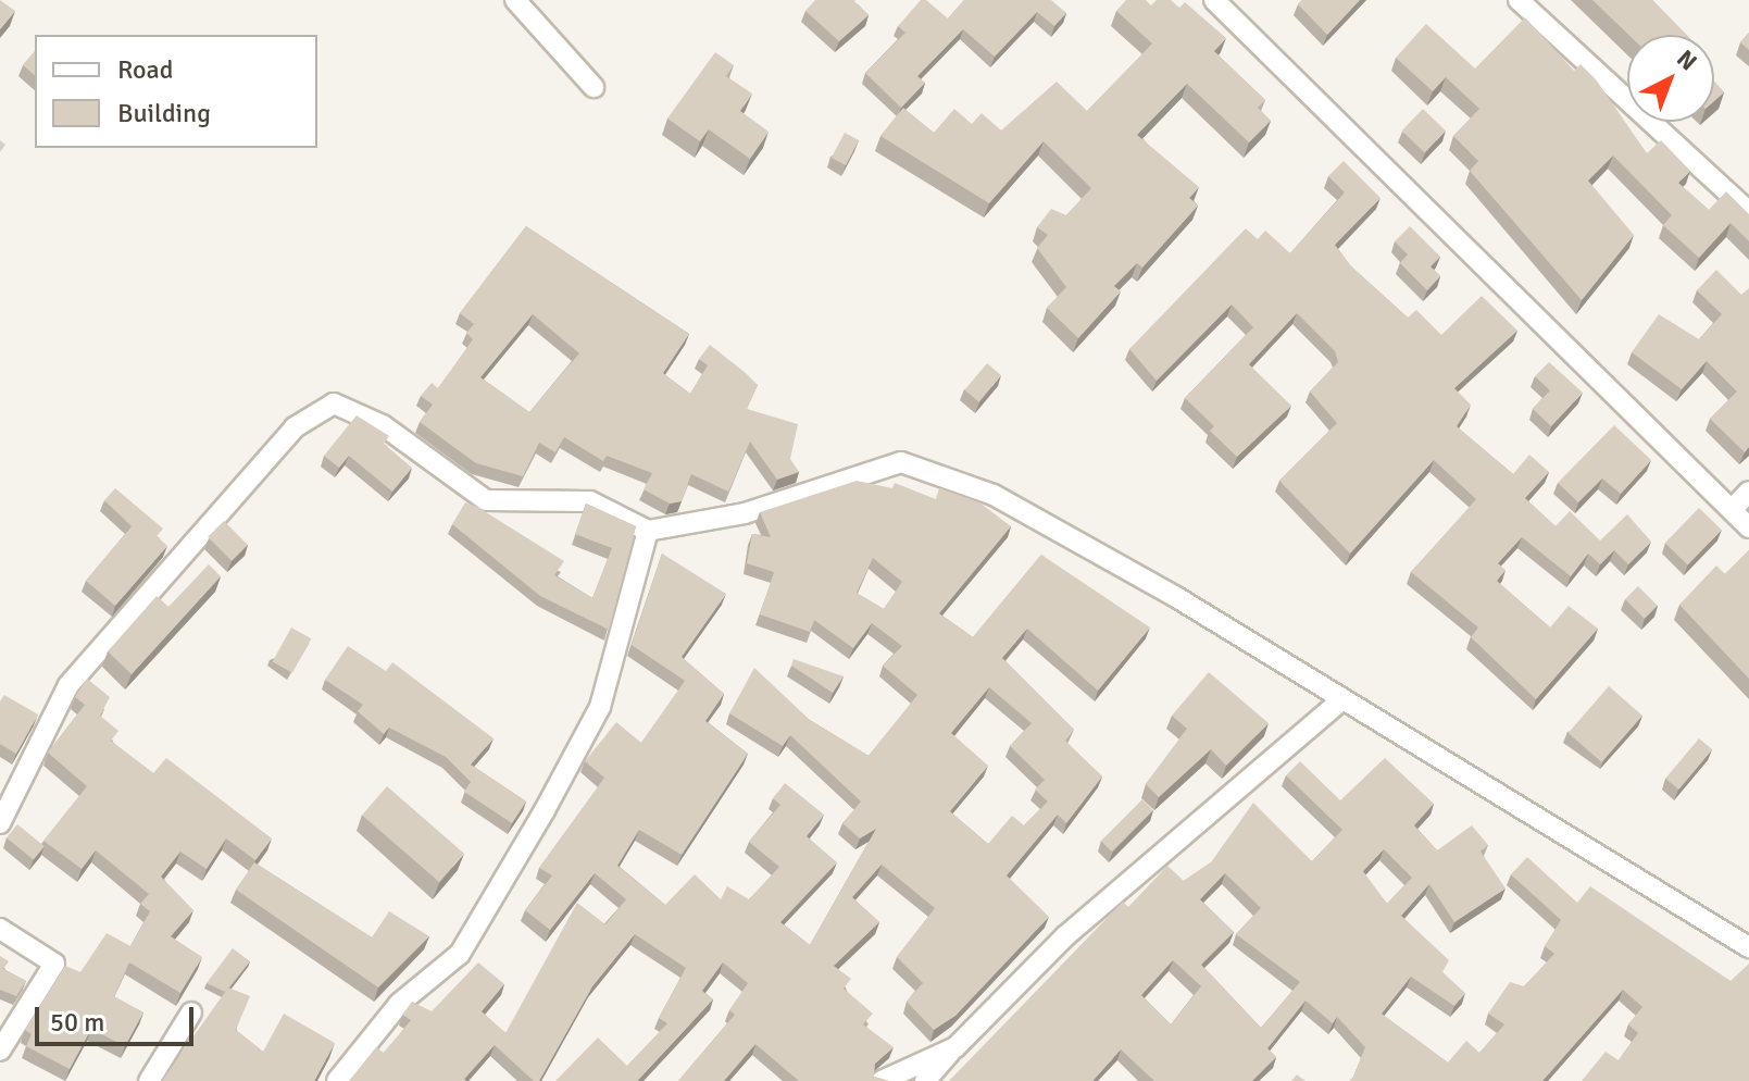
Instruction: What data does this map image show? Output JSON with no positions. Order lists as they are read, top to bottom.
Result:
{
  "legend": ["Road", "Building"],
  "scale_bar": "50 m",
  "north": "top right"
}
